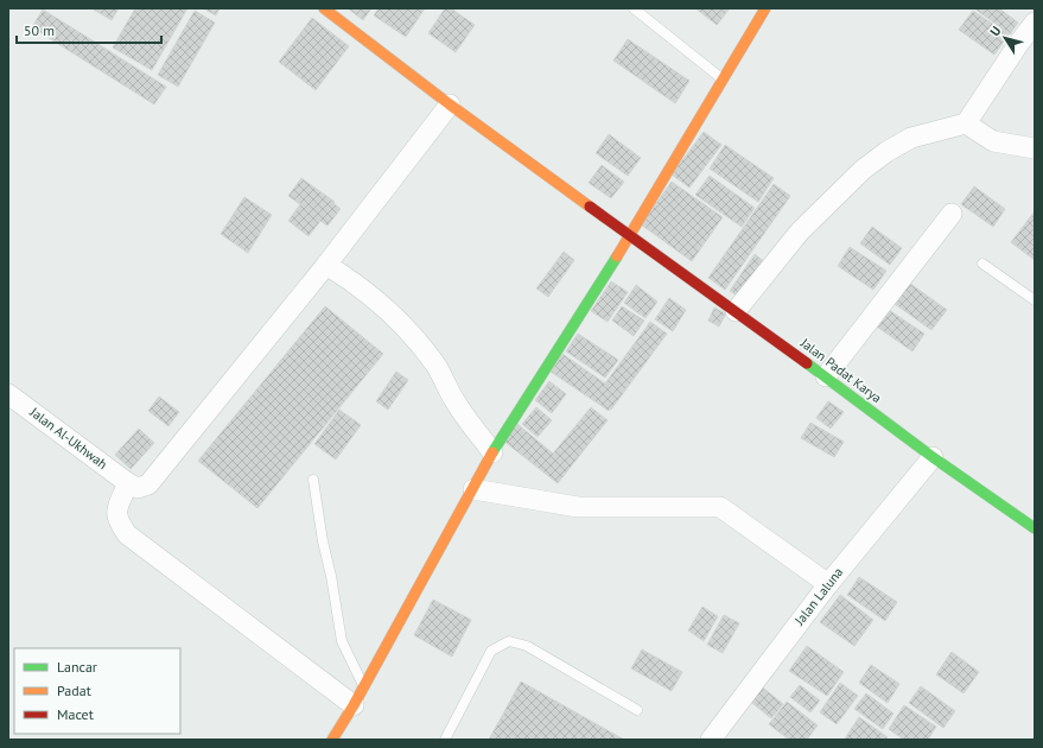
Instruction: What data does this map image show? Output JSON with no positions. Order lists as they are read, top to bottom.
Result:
{
  "streets": {
    "street": ["Jalan Padat Karya", "Jalan Al-Ukhwah", "Jalan Laluna"]
  },
  "crossings": [
    ["Jalan Padat Karya", "Jalan Laluna"]
  ],
  "legend": ["Lancar", "Padat", "Macet"],
  "scale_bar": "50 m",
  "north": "top left"
}
